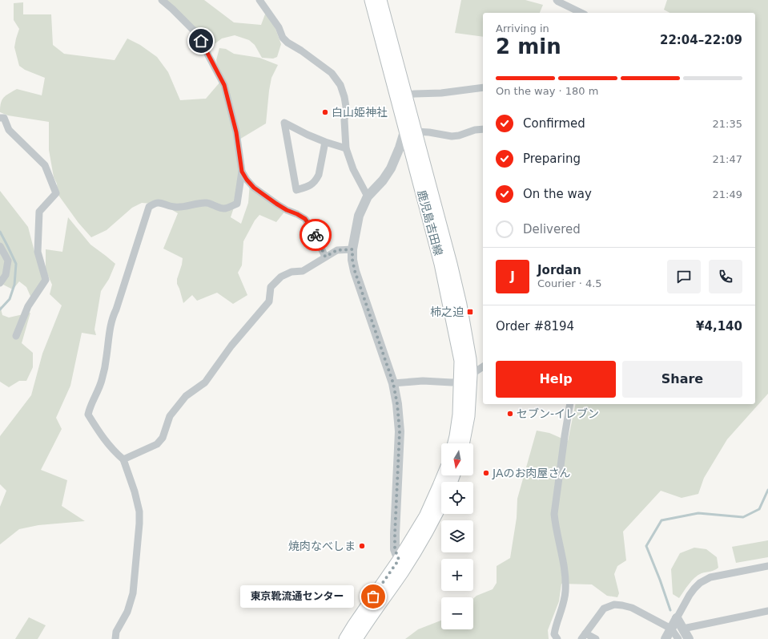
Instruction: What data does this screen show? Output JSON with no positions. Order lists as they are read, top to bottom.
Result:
{
  "streets": {
    "main road": ["鹿児島吉田線"]
  },
  "places": {
    "other": [
      "白山姫神社",
      "セブン-イレブン",
      "JAのお肉屋さん",
      "焼肉なべしま",
      "東京靴流通センター"
    ],
    "transit": ["柿之迫"]
  },
  "north": "bottom",
  "page": {
    "heading": ["2 min", "Arriving in", "22:04–22:09"],
    "panel": [
      "Jordan",
      "Courier · 4.5",
      "Order #8194",
      "¥4,140"
    ],
    "bar": "On the way · 180 m",
    "list": [
      ["Confirmed", "21:35"],
      ["Preparing", "21:47"],
      ["On the way", "21:49"],
      "Delivered"
    ],
    "round": "J",
    "buttons": ["Help", "Share"],
    "map_buttons": ["+", "−"],
    "bubble": "東京靴流通センター"
  }
}
